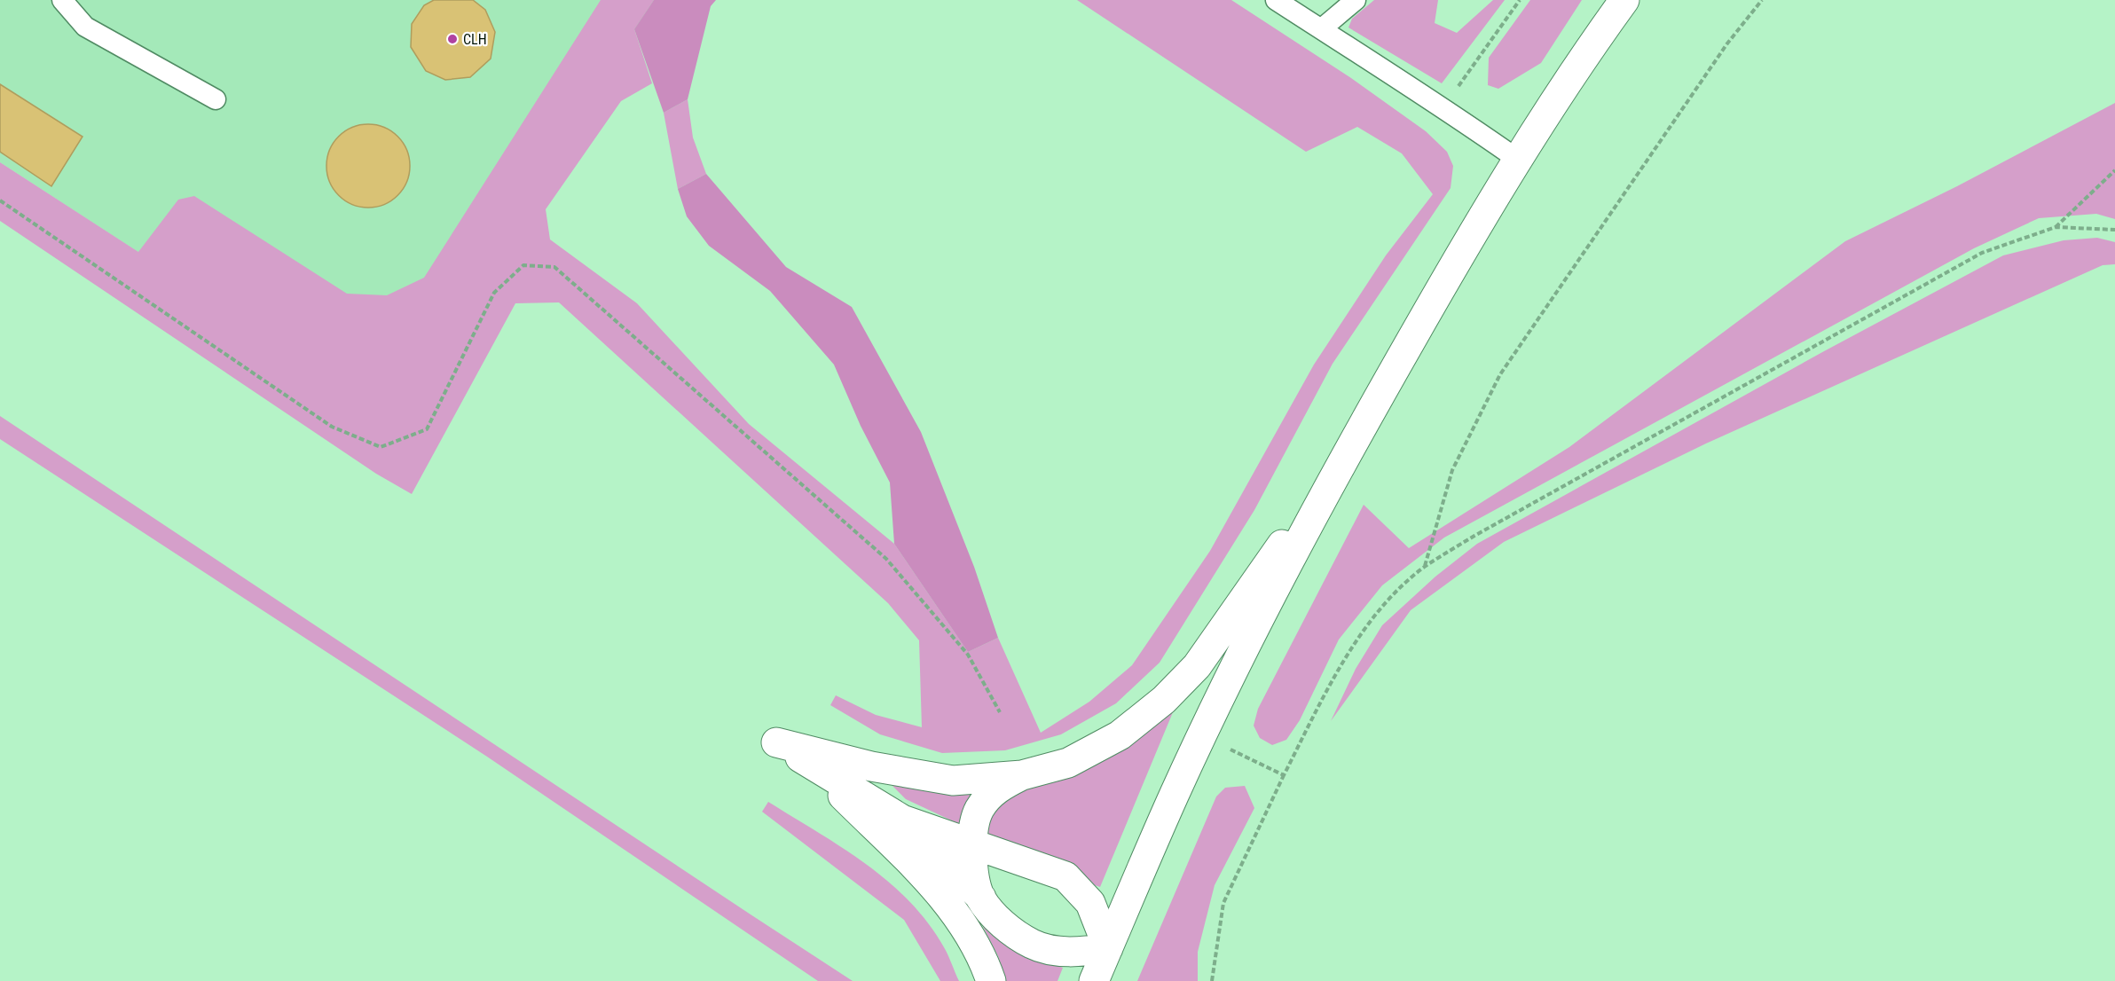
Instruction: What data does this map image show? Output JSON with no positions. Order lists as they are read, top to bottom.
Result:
{
  "places": ["CLH"]
}
